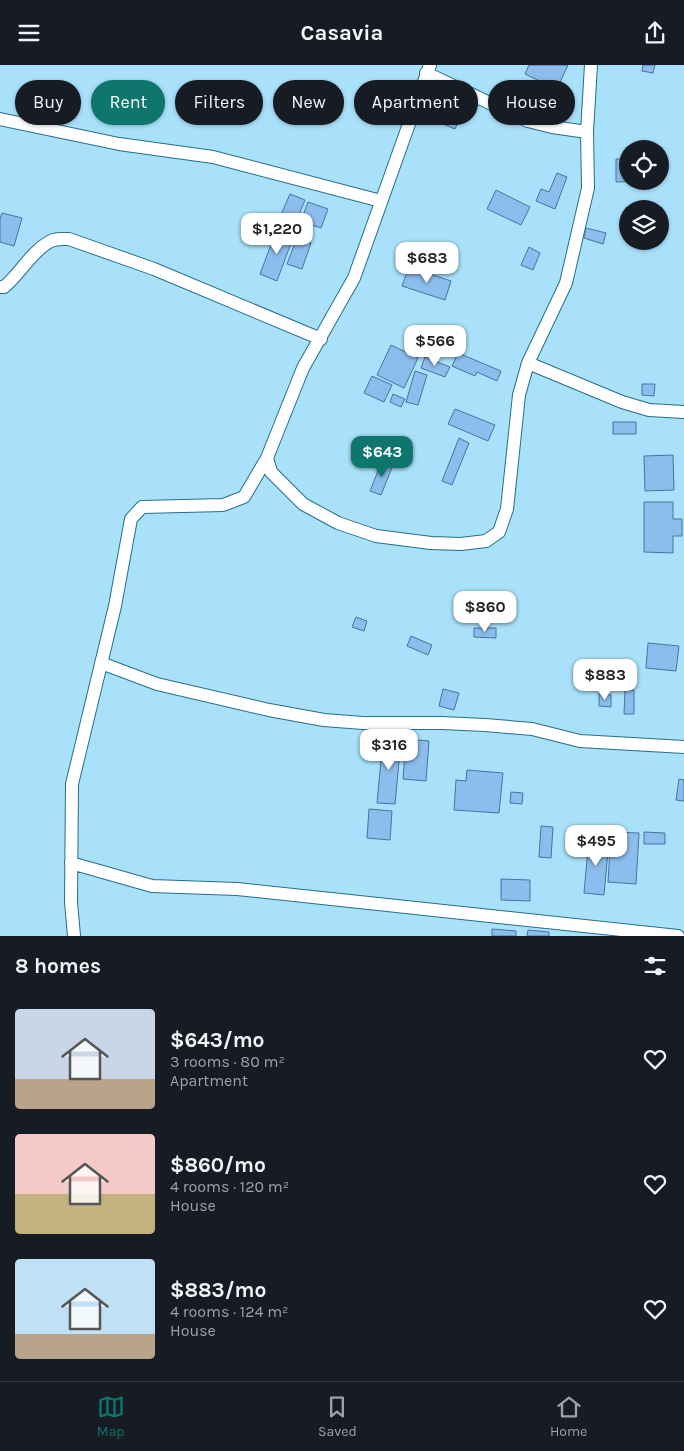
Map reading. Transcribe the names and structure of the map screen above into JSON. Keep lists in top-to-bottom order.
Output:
{
  "page": {
    "header": "Casavia",
    "chip": [
      "Buy",
      "Rent",
      "Filters",
      "New",
      "Apartment",
      "House"
    ],
    "price": [
      "$1,220",
      "$683",
      "$566",
      "$643",
      "$860",
      "$883",
      "$316",
      "$495"
    ],
    "heading": "8 homes",
    "list": [
      {
        "name": "$643/mo",
        "note": "3 rooms · 80 m² · Apartment"
      },
      {
        "name": "$860/mo",
        "note": "4 rooms · 120 m² · House"
      },
      {
        "name": "$883/mo",
        "note": "4 rooms · 124 m² · House"
      }
    ],
    "tabs": ["Map", "Saved", "Home"]
  }
}
